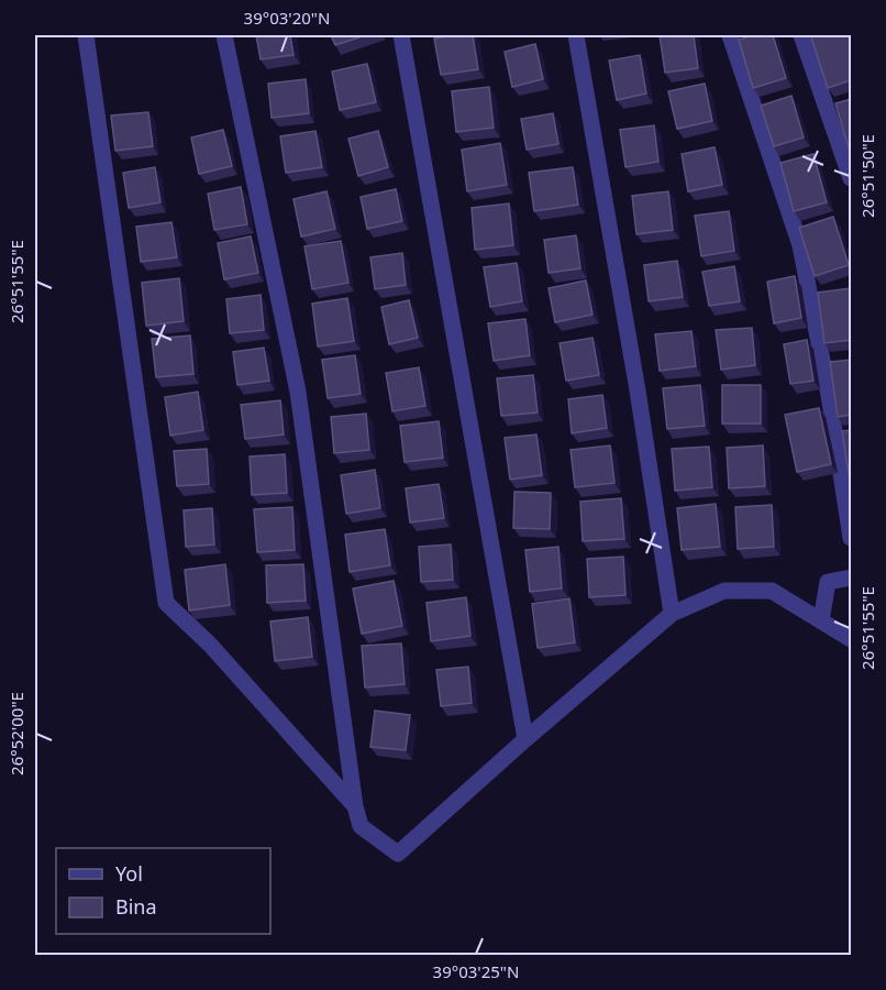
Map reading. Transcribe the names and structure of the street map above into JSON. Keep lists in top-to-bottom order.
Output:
{
  "legend": ["Yol", "Bina"],
  "coordinates": [
    "39°03'20\"N",
    "26°51'50\"E",
    "26°51'55\"E",
    "26°52'00\"E",
    "39°03'25\"N"
  ]
}
